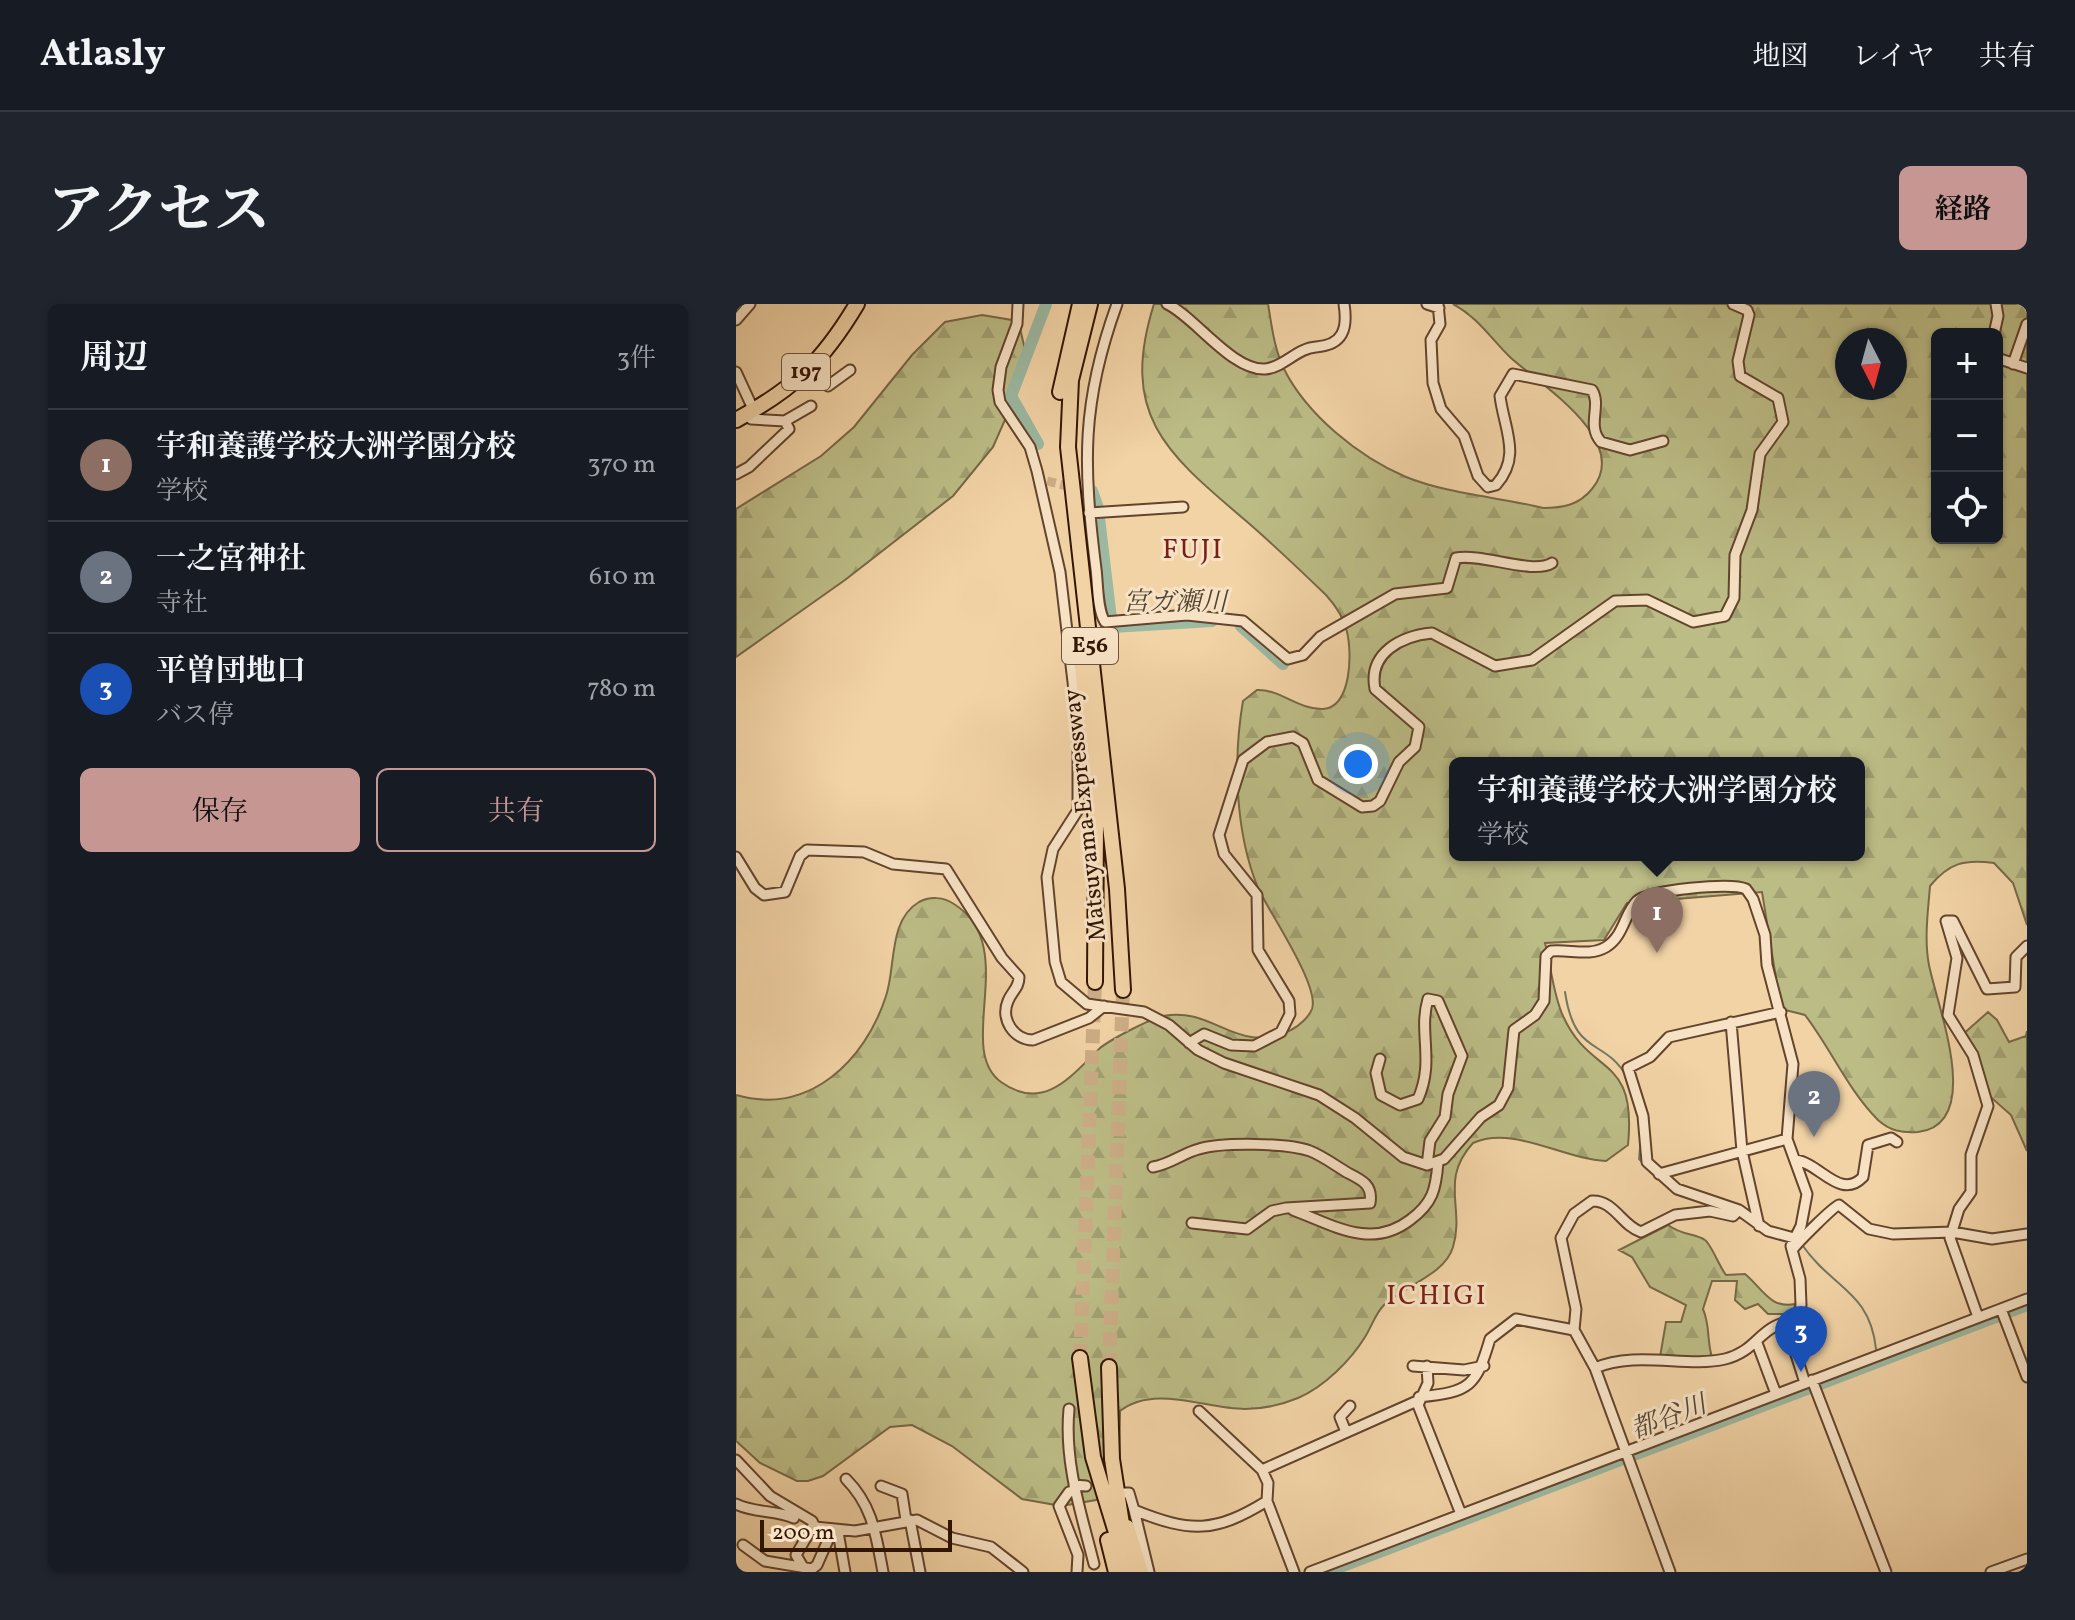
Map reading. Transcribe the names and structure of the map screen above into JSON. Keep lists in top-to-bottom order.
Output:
{
  "streets": {
    "highway": ["197", "E56", "Matsuyama Expressway"]
  },
  "districts": ["FUJI", "ICHIGI"],
  "water": ["宮ガ瀬川", "都谷川"],
  "scale_bar": "200 m",
  "north": "bottom",
  "page": {
    "header": "Atlasly",
    "nav": ["地図", "レイヤ", "共有"],
    "title": "アクセス",
    "buttons": [
      "経路",
      ["保存", "共有"]
    ],
    "heading": ["周辺", "3件"],
    "map_buttons": ["+", "−"],
    "list": [
      {
        "mark": "1",
        "name": "宇和養護学校大洲学園分校",
        "note": "学校",
        "value": "370 m"
      },
      {
        "mark": "2",
        "name": "一之宮神社",
        "note": "寺社",
        "value": "610 m"
      },
      {
        "mark": "3",
        "name": "平曽団地口",
        "note": "バス停",
        "value": "780 m"
      }
    ],
    "popup": ["宇和養護学校大洲学園分校", "学校"],
    "pins": ["1", "2", "3"],
    "scale": "200 m"
  }
}
